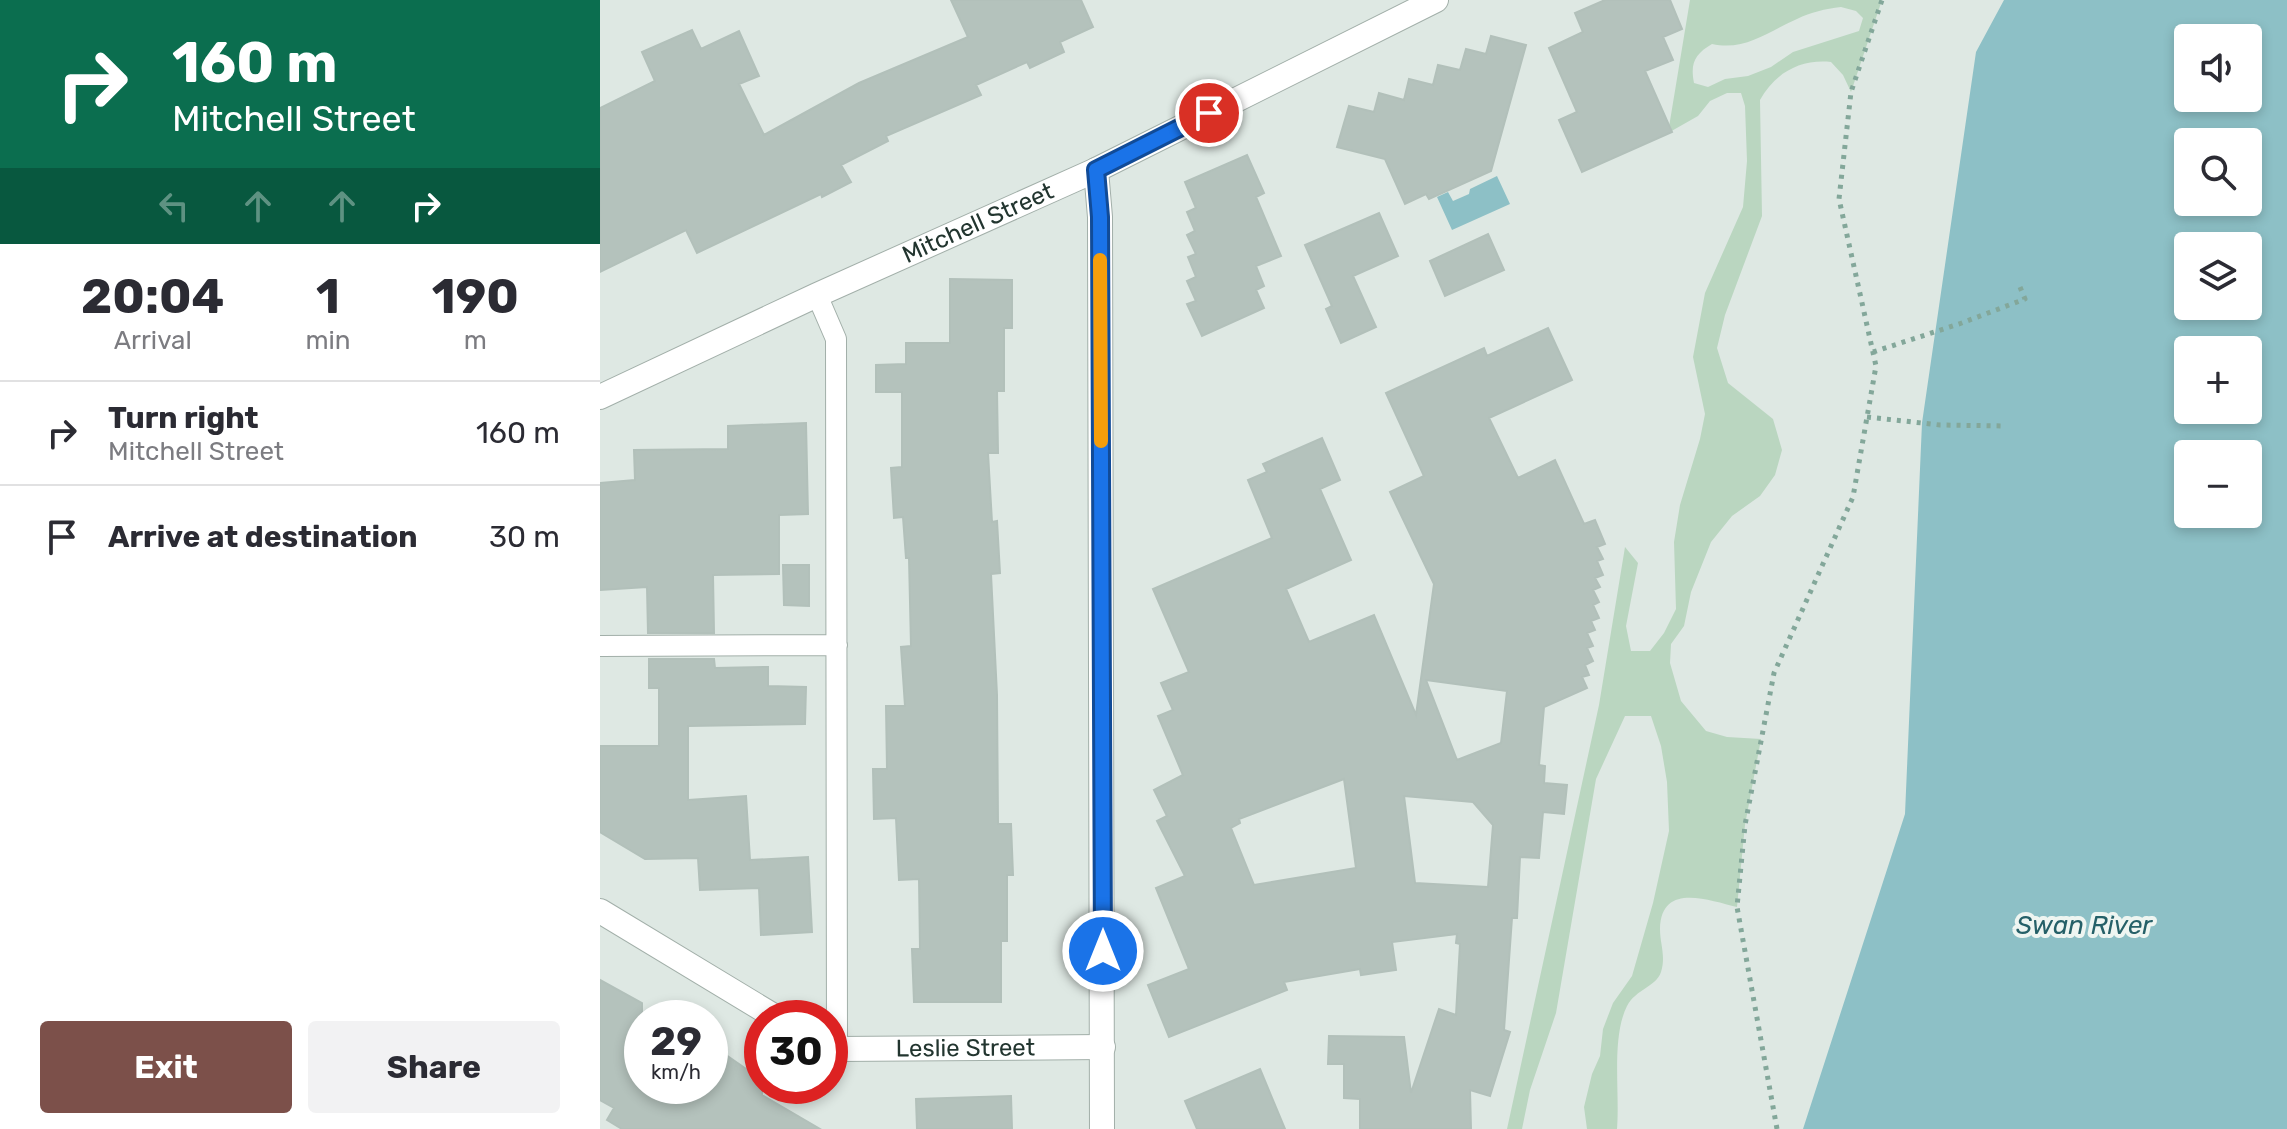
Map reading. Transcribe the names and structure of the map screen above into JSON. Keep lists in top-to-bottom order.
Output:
{
  "streets": {
    "street": ["Mitchell Street", "Leslie Street"]
  },
  "water": ["Swan River"],
  "page": {
    "turn": ["160 m", "Mitchell Street"],
    "map_buttons": ["+", "−"],
    "eta": [
      "20:04",
      "Arrival",
      "1",
      "min",
      "190",
      "m"
    ],
    "list": [
      {
        "name": "Turn right",
        "note": "Mitchell Street",
        "value": "160 m"
      },
      {
        "name": "Arrive at destination",
        "value": "30 m"
      }
    ],
    "speed": "29 km/h",
    "limit": "30",
    "buttons": ["Exit", "Share"]
  }
}
